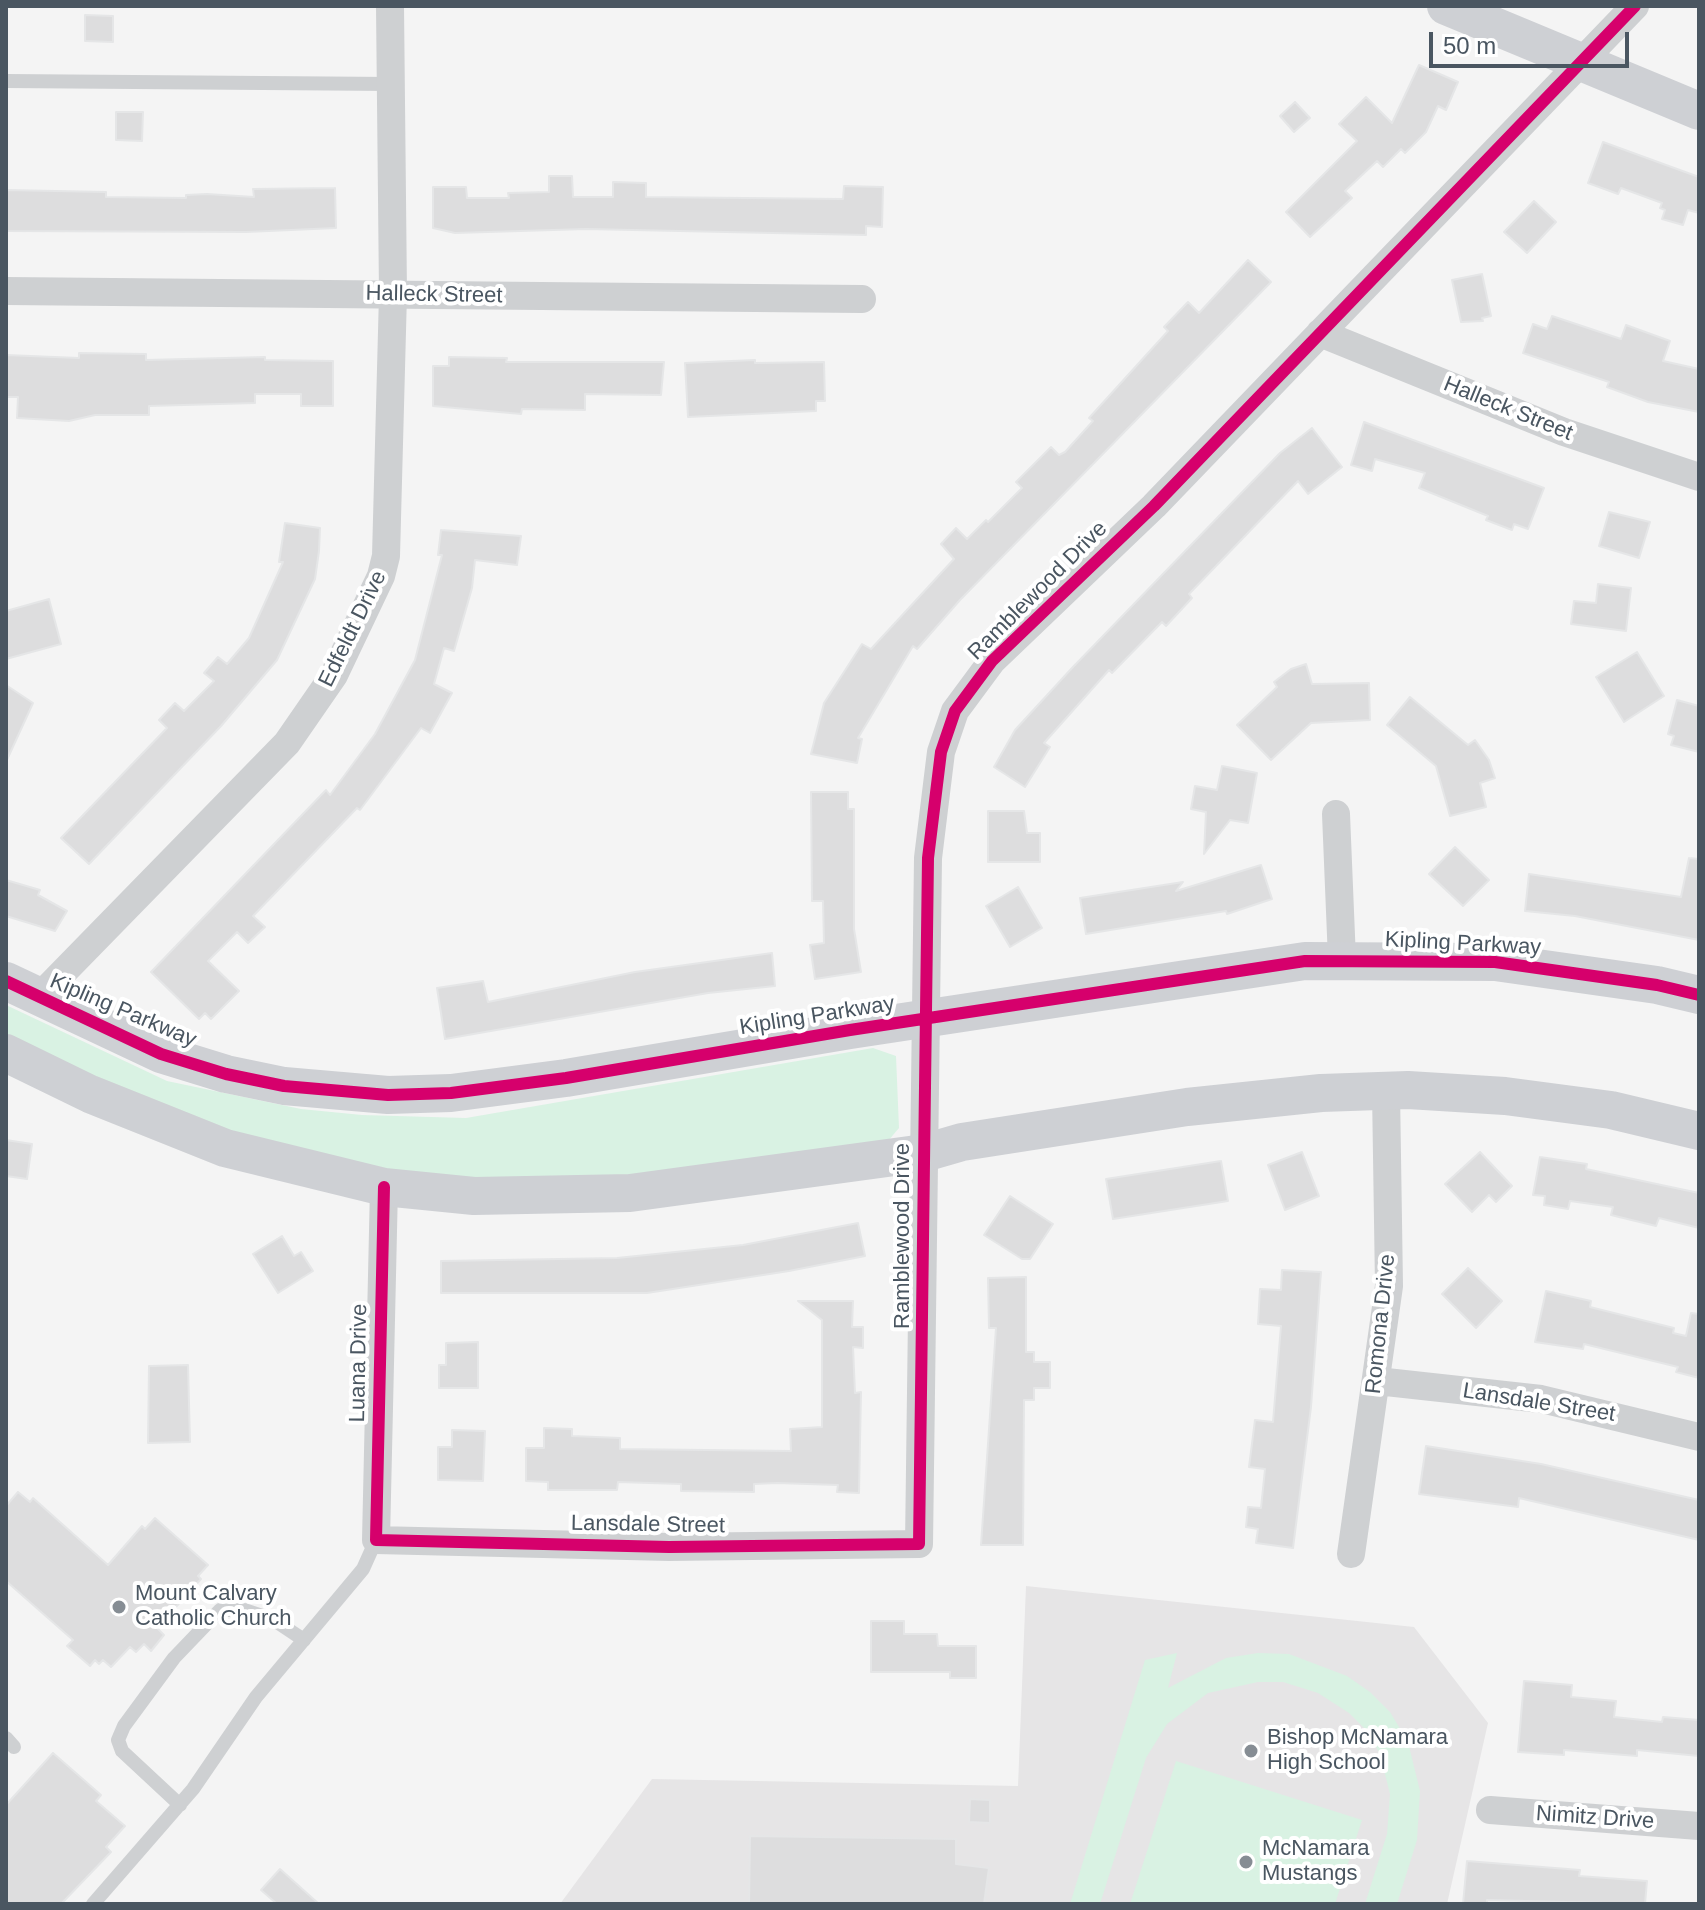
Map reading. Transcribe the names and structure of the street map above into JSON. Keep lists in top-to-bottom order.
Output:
{
  "streets": {
    "street": [
      "Halleck Street",
      "Ramblewood Drive",
      "Edfeldt Drive",
      "Kipling Parkway",
      "Romona Drive",
      "Luana Drive",
      "Lansdale Street",
      "Nimitz Drive"
    ]
  },
  "crossings": [
    ["Halleck Street", "Ramblewood Drive"],
    ["Halleck Street", "Edfeldt Drive"],
    ["Ramblewood Drive", "Kipling Parkway"],
    ["Ramblewood Drive", "Lansdale Street"],
    ["Edfeldt Drive", "Kipling Parkway"],
    ["Romona Drive", "Lansdale Street"],
    ["Luana Drive", "Lansdale Street"]
  ],
  "places": ["Mount Calvary Catholic Church", "Bishop McNamara High School", "McNamara Mustangs"],
  "scale_bar": "50 m"
}
